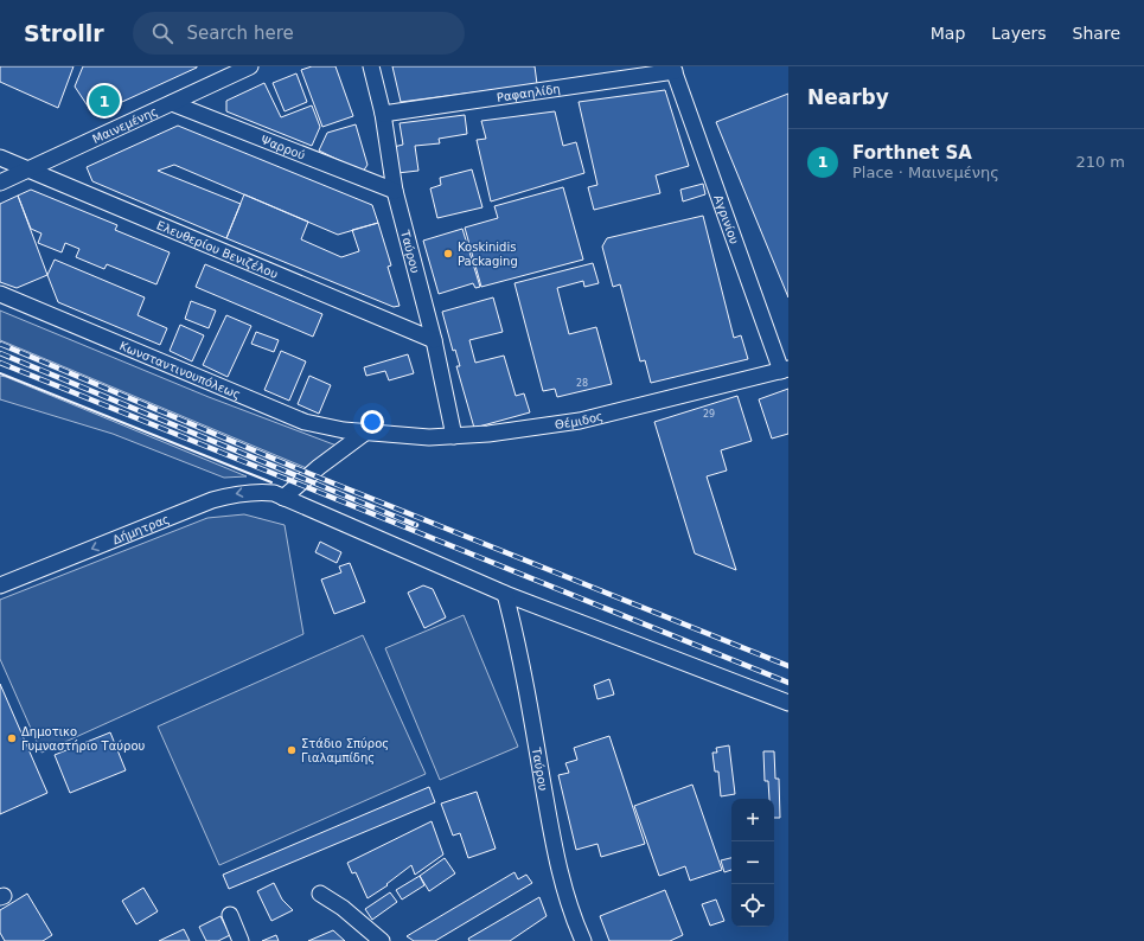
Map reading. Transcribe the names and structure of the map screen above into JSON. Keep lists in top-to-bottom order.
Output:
{
  "streets": {
    "street": [
      "Ραφαηλίδη",
      "Μαινεμένης",
      "Ψαρρού",
      "Αγρινίου",
      "Ελευθερίου Βενιζέλου",
      "Ταύρου",
      "Κωνσταντινουπόλεως",
      "Θέμιδος",
      "Δήμητρας"
    ]
  },
  "crossings": [
    ["Ραφαηλίδη", "Αγρινίου"],
    ["Ραφαηλίδη", "Ταύρου"],
    ["Μαινεμένης", "Ψαρρού"],
    ["Μαινεμένης", "Ελευθερίου Βενιζέλου"],
    ["Ψαρρού", "Ταύρου"],
    ["Αγρινίου", "Θέμιδος"],
    ["Ελευθερίου Βενιζέλου", "Ταύρου"],
    ["Ταύρου", "Θέμιδος"],
    ["Ταύρου", "Δήμητρας"],
    ["Κωνσταντινουπόλεως", "Θέμιδος"]
  ],
  "places": ["Koskinidis Packaging", "Δημοτικο Γυμναστήριο Ταύρου", "Στάδιο Σπύρος Γιαλαμπίδης"],
  "house_numbers": ["28", "29"],
  "page": {
    "header": "Strollr",
    "search": "Search here",
    "nav": ["Map", "Layers", "Share"],
    "heading": "Nearby",
    "pins": "1",
    "list": [
      {
        "mark": "1",
        "name": "Forthnet SA",
        "note": "Place · Μαινεμένης",
        "value": "210 m"
      }
    ],
    "map_buttons": ["+", "−"]
  }
}
